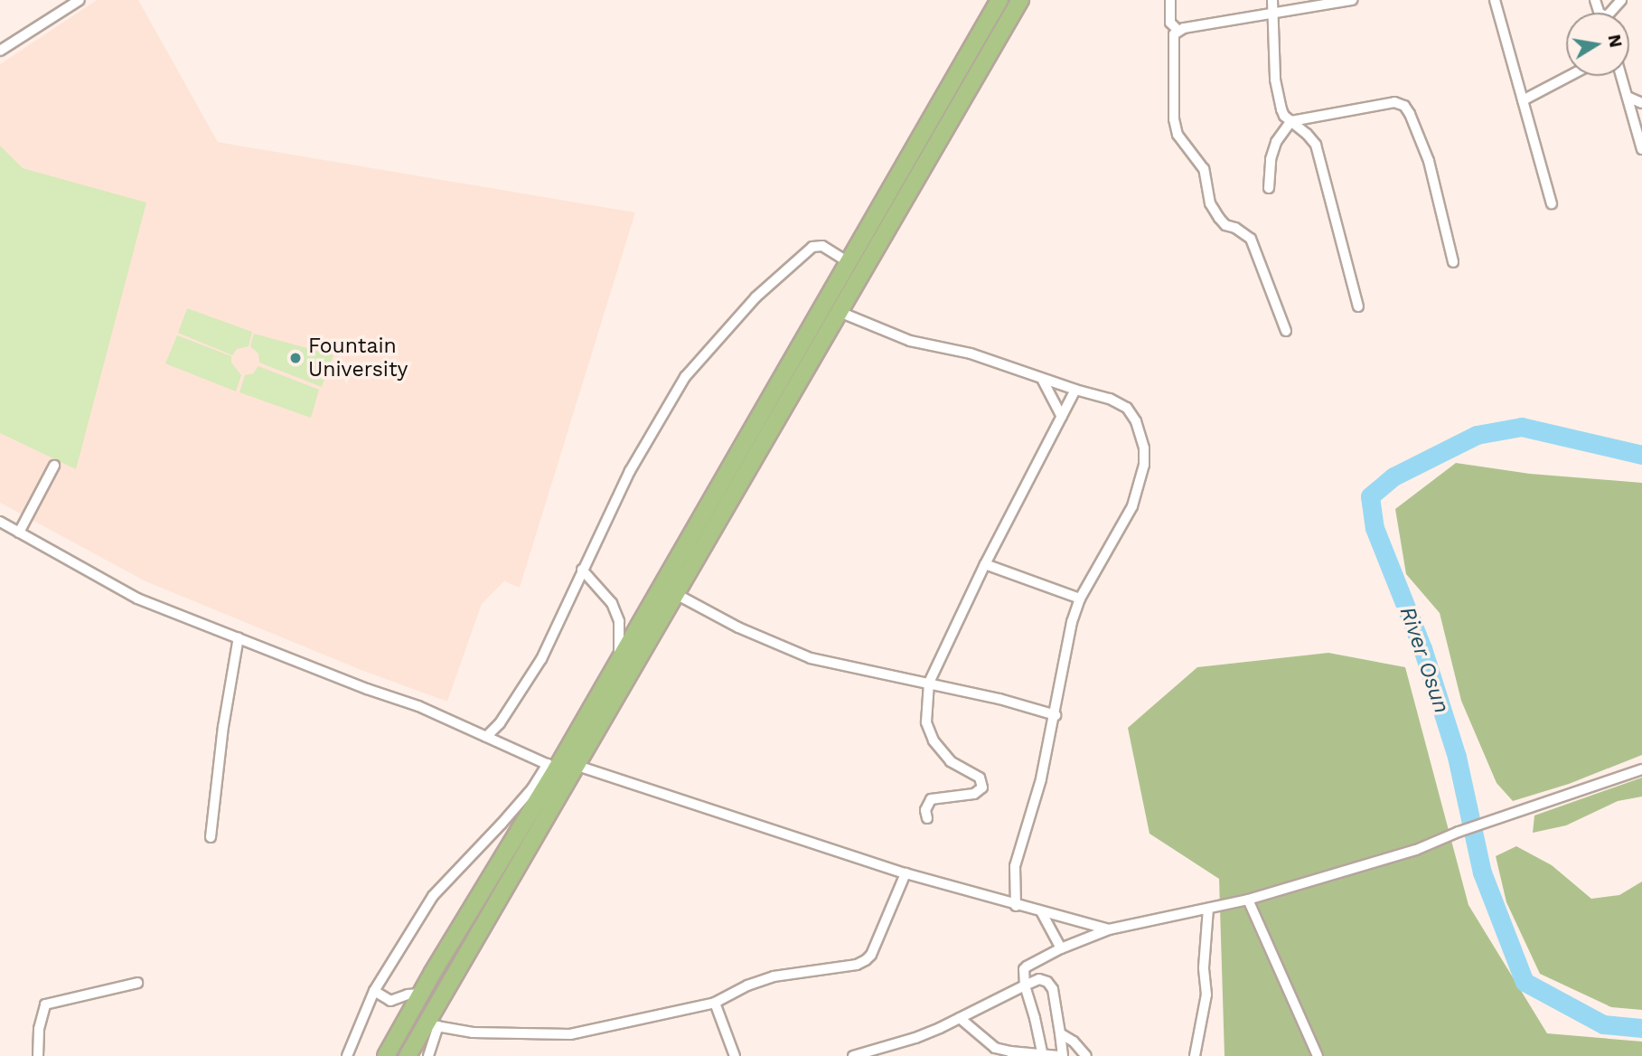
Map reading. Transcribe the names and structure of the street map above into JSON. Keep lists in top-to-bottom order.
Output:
{
  "water": ["River Osun"],
  "places": ["Fountain University"],
  "north": "right"
}
